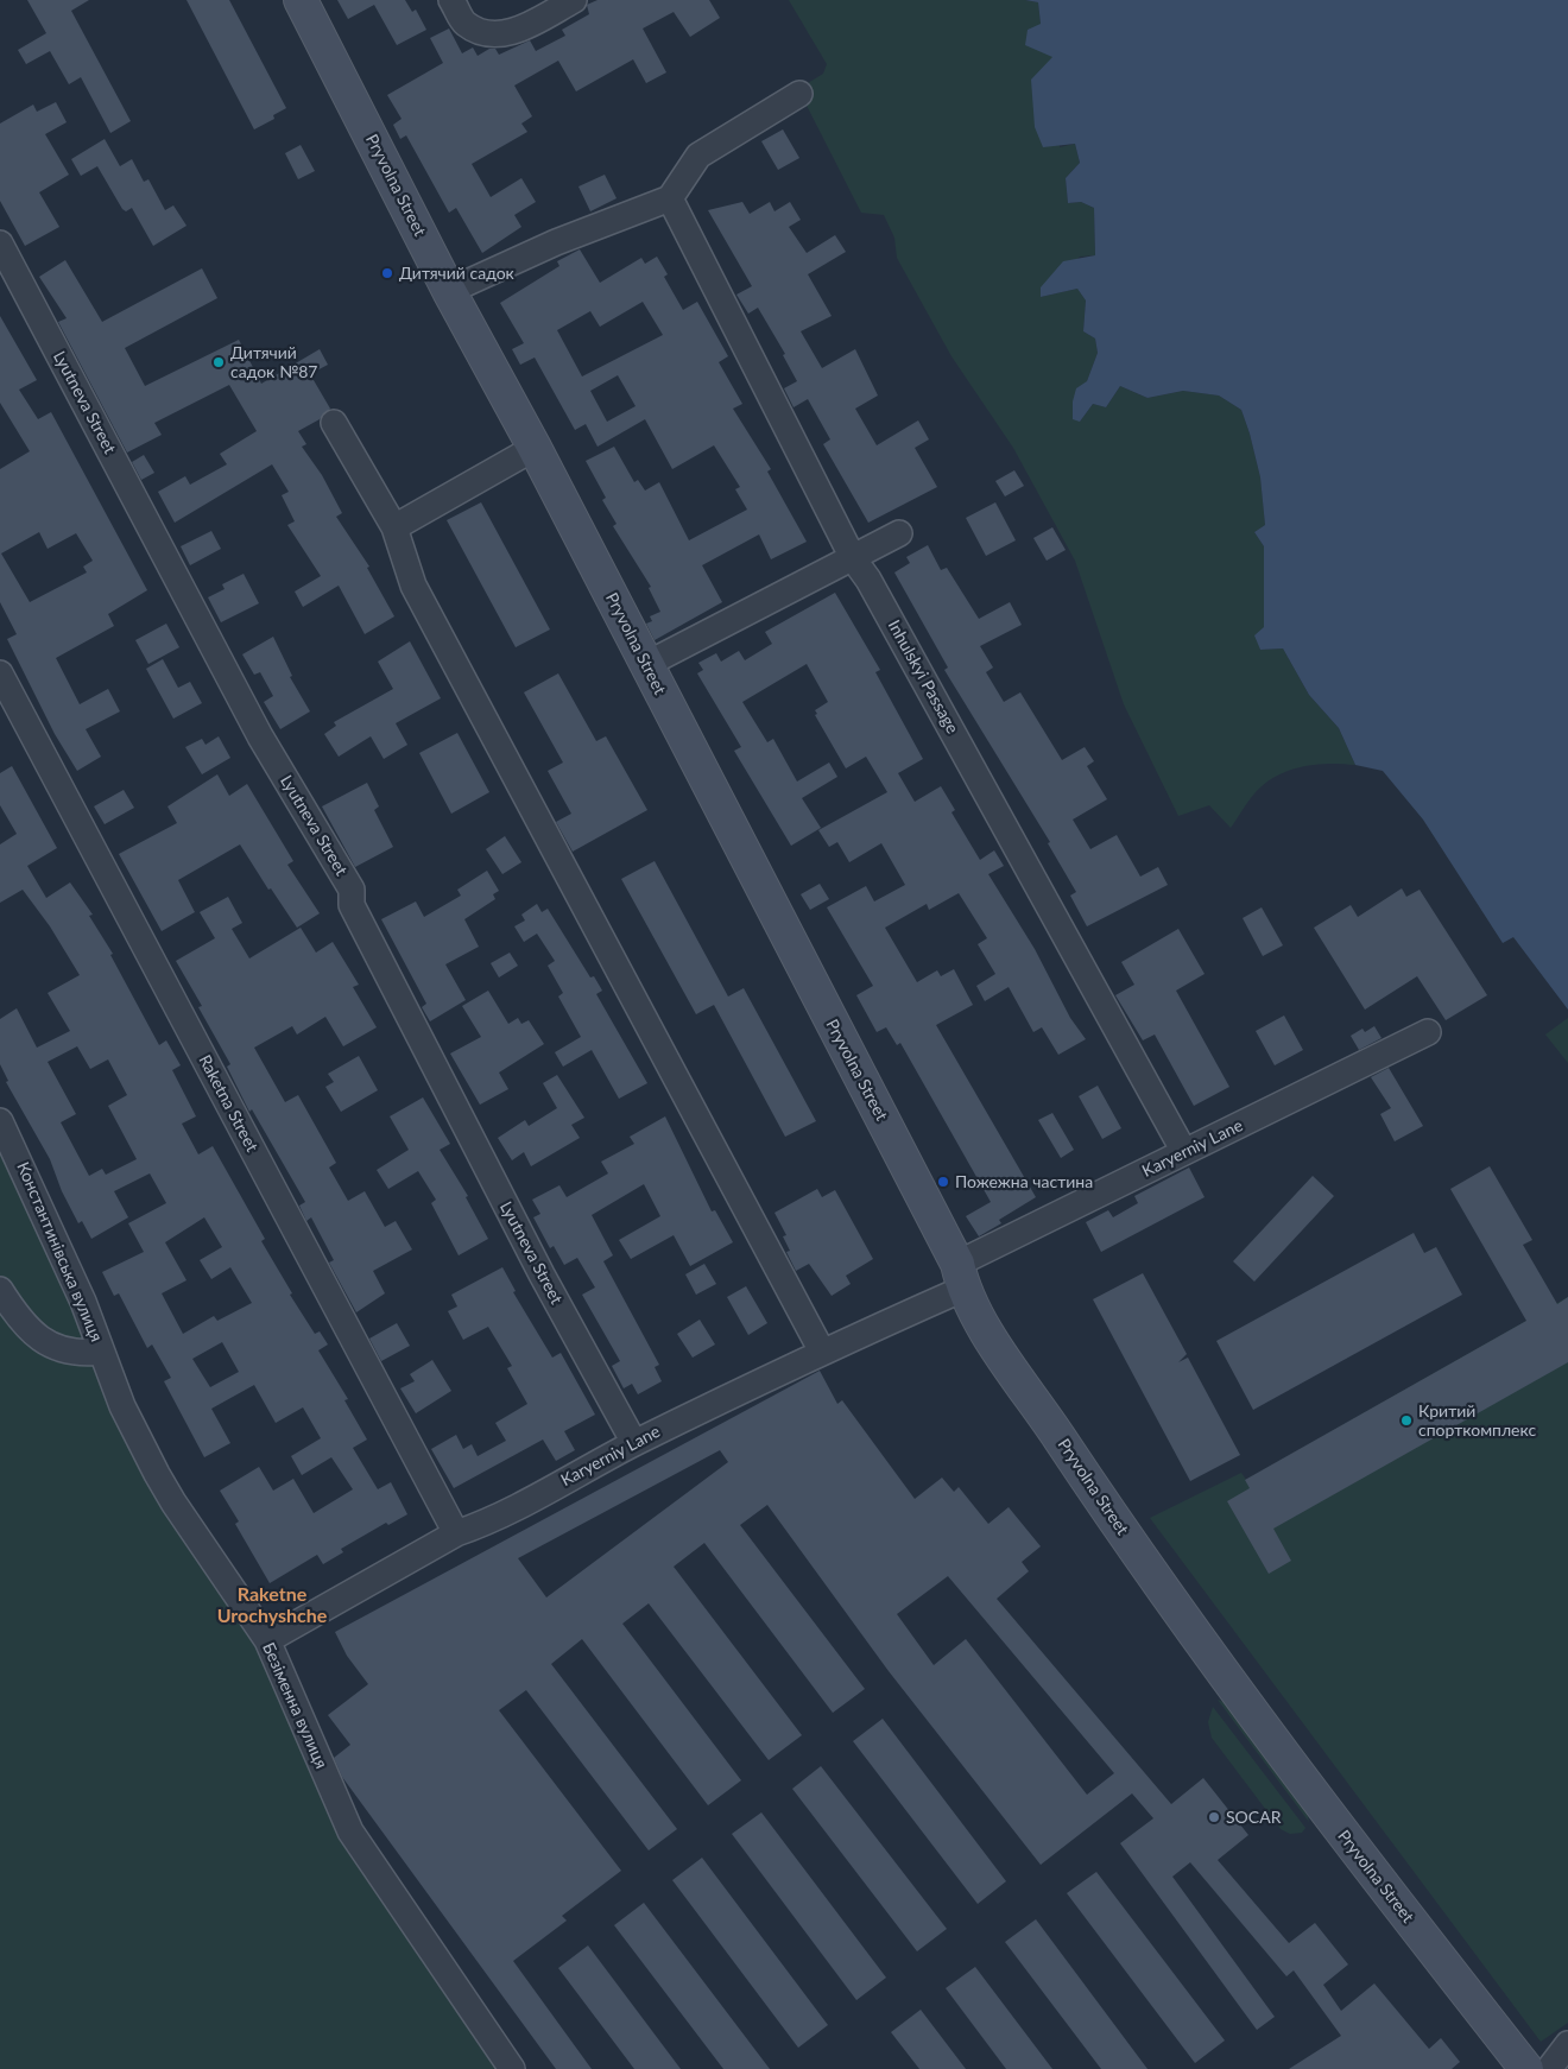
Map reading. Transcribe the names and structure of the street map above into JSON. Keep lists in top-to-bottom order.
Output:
{
  "streets": {
    "street": [
      "Pryvolna Street",
      "Lyutneva Street",
      "Inhulskyi Passage",
      "Raketna Street",
      "Karyerniy Lane",
      "Константинівська вулиця",
      "Безіменна вулиця"
    ]
  },
  "crossings": [
    ["Pryvolna Street", "Karyerniy Lane"],
    ["Lyutneva Street", "Karyerniy Lane"],
    ["Inhulskyi Passage", "Karyerniy Lane"],
    ["Raketna Street", "Karyerniy Lane"],
    ["Karyerniy Lane", "Безіменна вулиця"],
    ["Константинівська вулиця", "Безіменна вулиця"]
  ],
  "districts": ["Raketne Urochyshche"],
  "places": [
    "Дитячий садок",
    "Дитячий садок №87",
    "Пожежна частина",
    "Критий спорткомплекс",
    "SOCAR"
  ]
}
